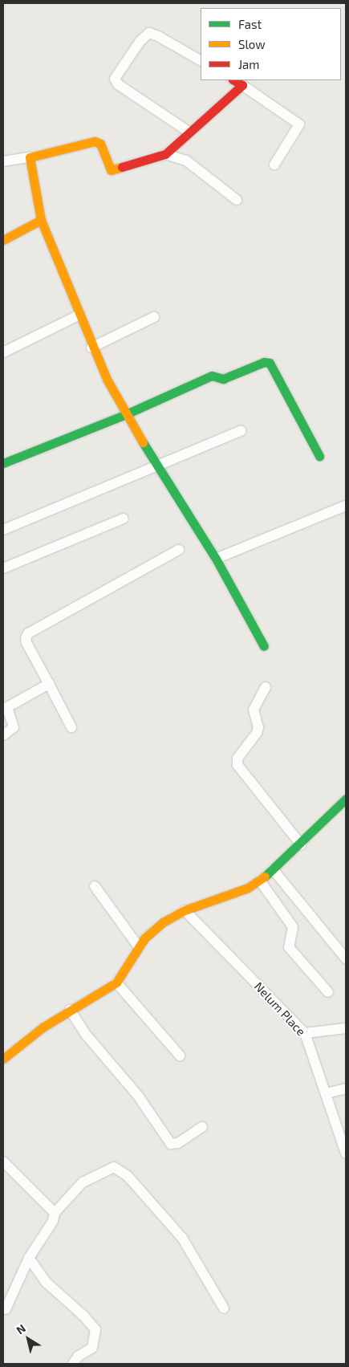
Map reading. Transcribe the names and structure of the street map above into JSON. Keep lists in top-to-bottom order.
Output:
{
  "streets": {
    "street": ["Nelum Place"]
  },
  "legend": ["Fast", "Slow", "Jam"],
  "north": "top left"
}
